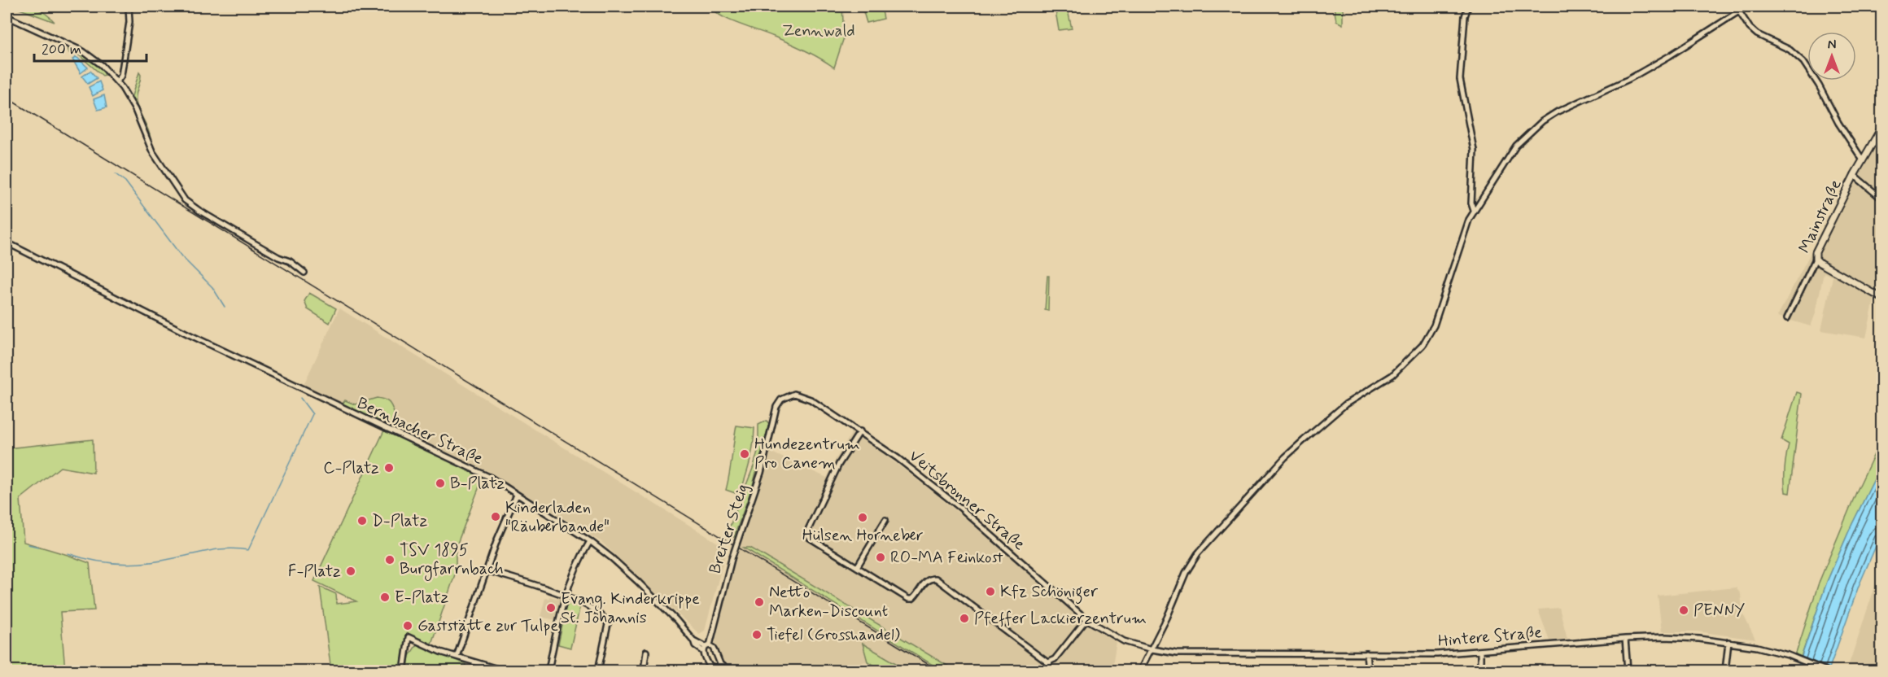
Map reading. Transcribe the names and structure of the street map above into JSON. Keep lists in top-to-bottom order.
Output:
{
  "streets": {
    "main road": ["Mainstraße"],
    "street": [
      "Bernbacher Straße",
      "Veitsbronner Straße",
      "Breiter Steig",
      "Hintere Straße"
    ]
  },
  "crossings": [
    ["Bernbacher Straße", "Breiter Steig"],
    ["Veitsbronner Straße", "Breiter Steig"],
    ["Veitsbronner Straße", "Hintere Straße"]
  ],
  "parks": ["Zennwald"],
  "places": [
    "Hundezentrum Pro Canem",
    "C-Platz",
    "B-Platz",
    "Kinderladen \"Räuberbande\"",
    "Hülsen Horneber",
    "D-Platz",
    "RO-MA Feinkost",
    "TSV 1895 Burgfarrnbach",
    "F-Platz",
    "Kfz Schöniger",
    "E-Platz",
    "Netto Marken-Discount",
    "Evang. Kinderkrippe St. Johannis",
    "PENNY",
    "Pfeffer Lackierzentrum",
    "Gaststätte zur Tulpe",
    "Tiefel (Grosshandel)"
  ],
  "scale_bar": "200 m",
  "north": "top"
}
